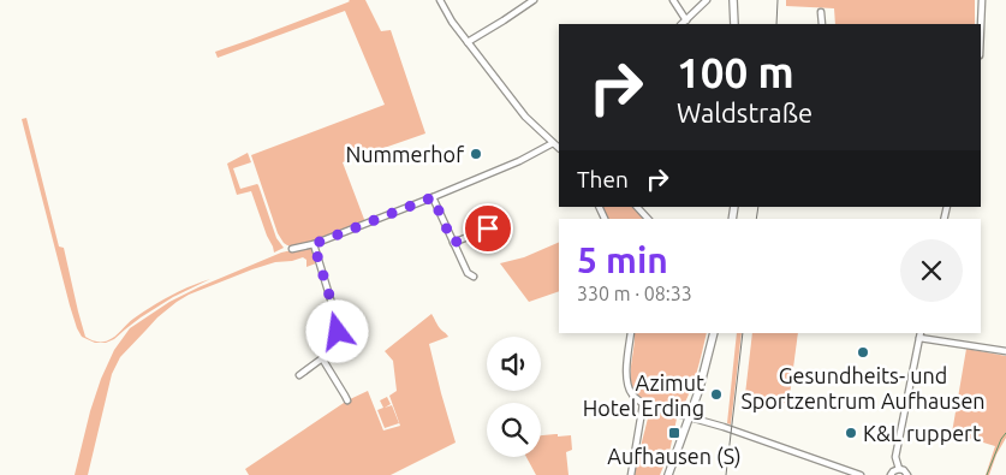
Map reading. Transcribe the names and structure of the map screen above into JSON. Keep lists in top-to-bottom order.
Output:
{
  "places": {
    "other": [
      "Nummerhof",
      "Gesundheits- und Sportzentrum Aufhausen",
      "Azimut Hotel Erding",
      "K&L ruppert"
    ],
    "transit": ["Aufhausen (S)"]
  },
  "page": {
    "turn": ["100 m", "Waldstraße"],
    "then": "Then",
    "heading": ["5 min", "330 m · 08:33"]
  }
}
